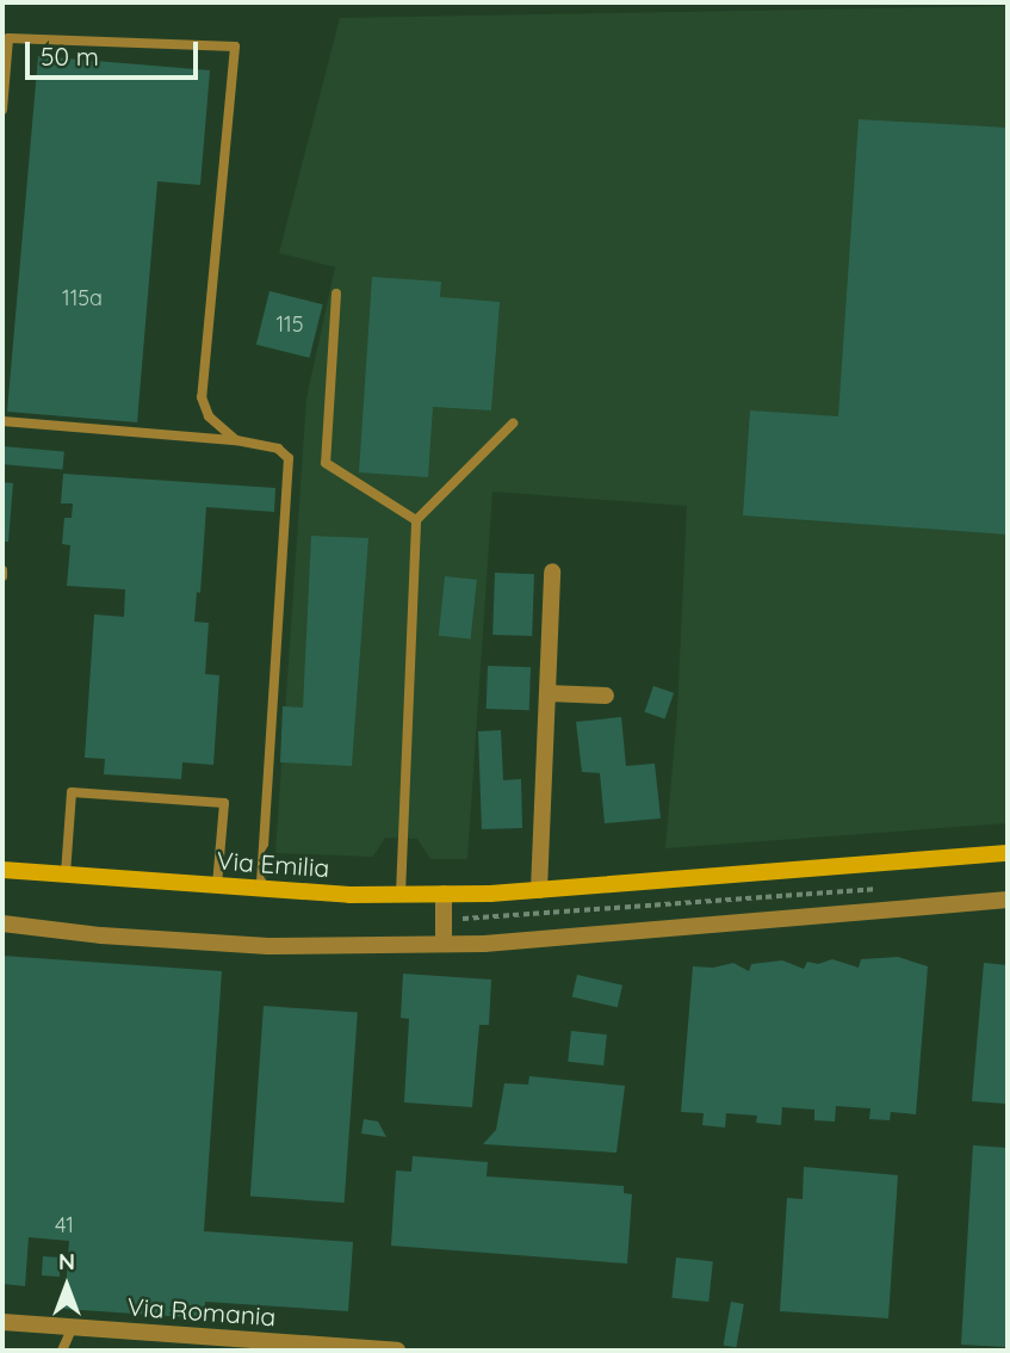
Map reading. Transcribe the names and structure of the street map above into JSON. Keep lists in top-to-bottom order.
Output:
{
  "streets": {
    "main road": ["Via Emilia"],
    "street": ["Via Romania"]
  },
  "house_numbers": ["115a", "115", "41"],
  "scale_bar": "50 m",
  "north": "top"
}
